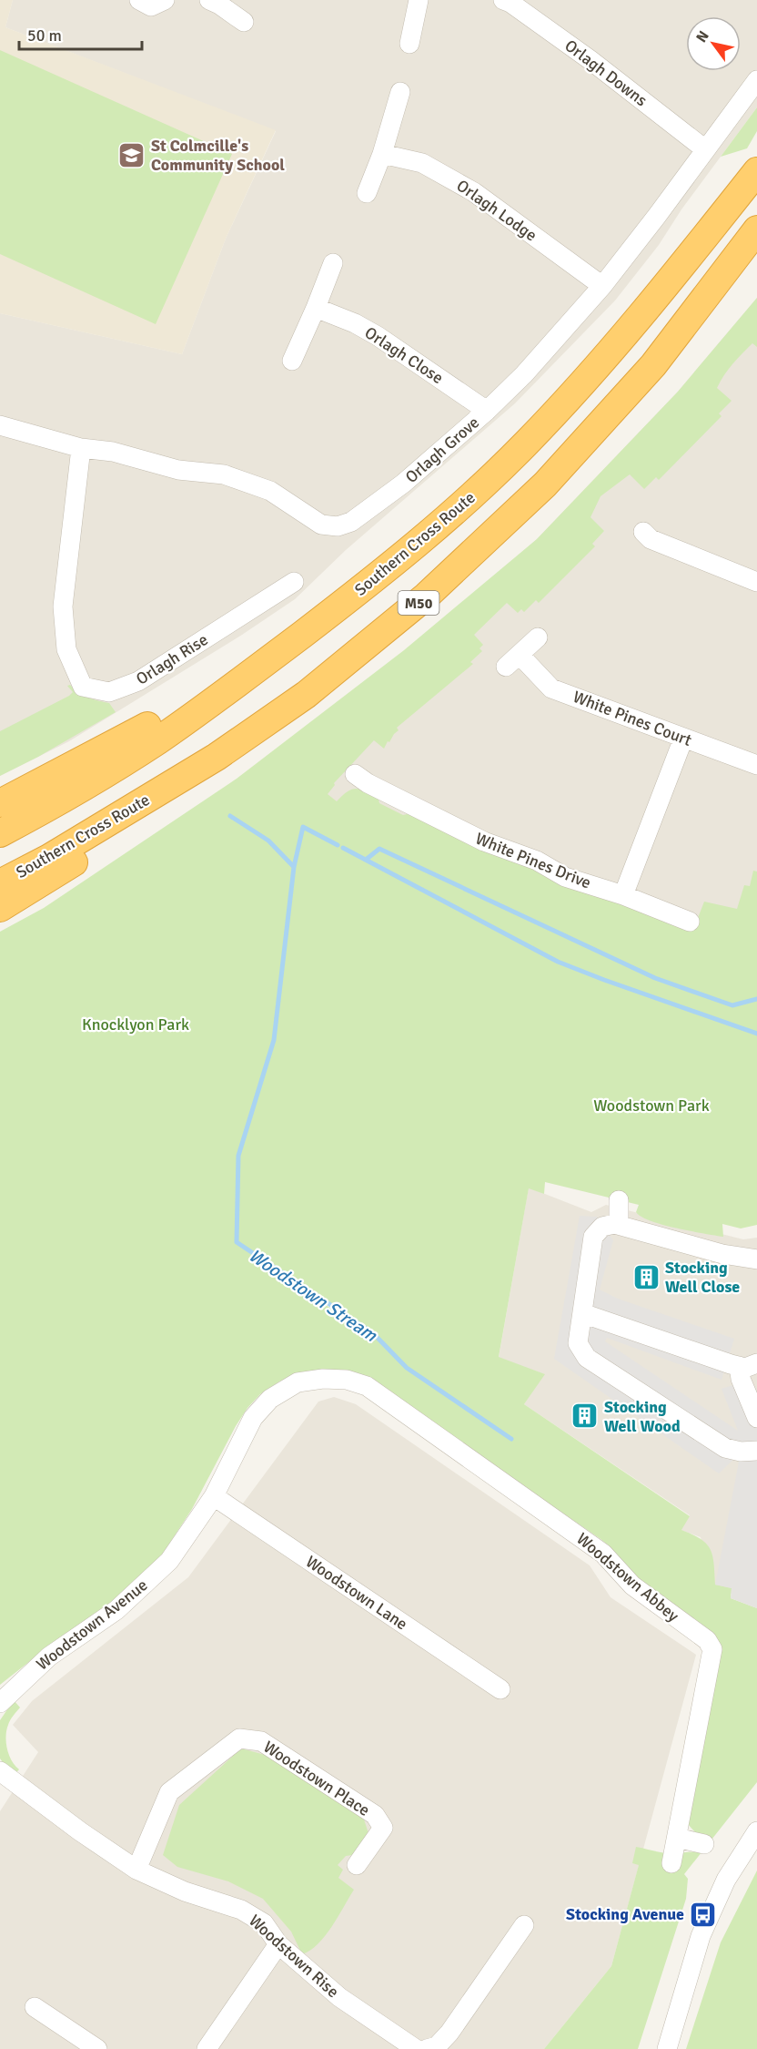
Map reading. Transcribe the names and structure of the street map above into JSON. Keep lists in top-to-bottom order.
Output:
{
  "streets": {
    "highway": ["Southern Cross Route", "M50"],
    "street": [
      "Orlagh Downs",
      "Orlagh Lodge",
      "Orlagh Close",
      "Orlagh Grove",
      "Orlagh Rise",
      "White Pines Court",
      "White Pines Drive",
      "Woodstown Abbey",
      "Woodstown Lane",
      "Woodstown Avenue",
      "Woodstown Place",
      "Woodstown Rise"
    ]
  },
  "crossings": [
    ["Orlagh Downs", "Orlagh Grove"],
    ["Orlagh Lodge", "Orlagh Grove"],
    ["Orlagh Close", "Orlagh Grove"],
    ["Orlagh Grove", "Orlagh Rise"],
    ["Southern Cross Route", "M50"],
    ["Woodstown Abbey", "Woodstown Avenue"],
    ["Woodstown Lane", "Woodstown Avenue"],
    ["Woodstown Place", "Woodstown Rise"]
  ],
  "water": ["Woodstown Stream"],
  "parks": ["Knocklyon Park", "Woodstown Park"],
  "places": {
    "school or university": ["St Colmcille's Community School"],
    "building": ["Stocking Well Close", "Stocking Well Wood"],
    "bus stop": ["Stocking Avenue"]
  },
  "scale_bar": "50 m",
  "north": "top left"
}
